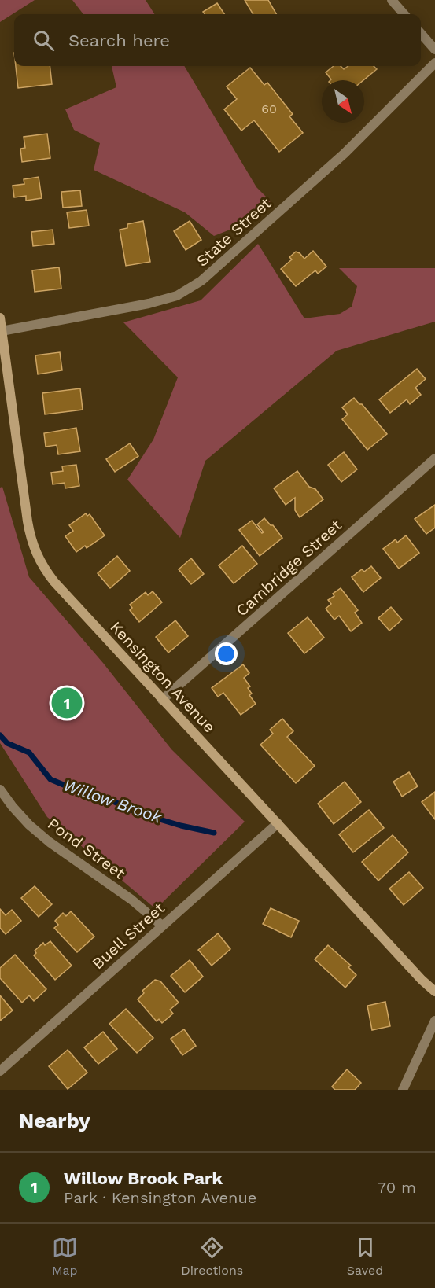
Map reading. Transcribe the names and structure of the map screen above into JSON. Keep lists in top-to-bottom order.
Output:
{
  "streets": {
    "main road": ["Kensington Avenue"],
    "street": [
      "State Street",
      "Cambridge Street",
      "Pond Street",
      "Buell Street"
    ]
  },
  "crossings": [
    ["State Street", "Kensington Avenue"],
    ["Cambridge Street", "Kensington Avenue"],
    ["Kensington Avenue", "Buell Street"],
    ["Pond Street", "Buell Street"]
  ],
  "water": ["Willow Brook"],
  "house_numbers": ["60"],
  "north": "bottom right",
  "page": {
    "search": "Search here",
    "pins": "1",
    "heading": "Nearby",
    "list": [
      {
        "mark": "1",
        "name": "Willow Brook Park",
        "note": "Park · Kensington Avenue",
        "value": "70 m"
      }
    ],
    "nav": ["Map", "Directions", "Saved"]
  }
}
